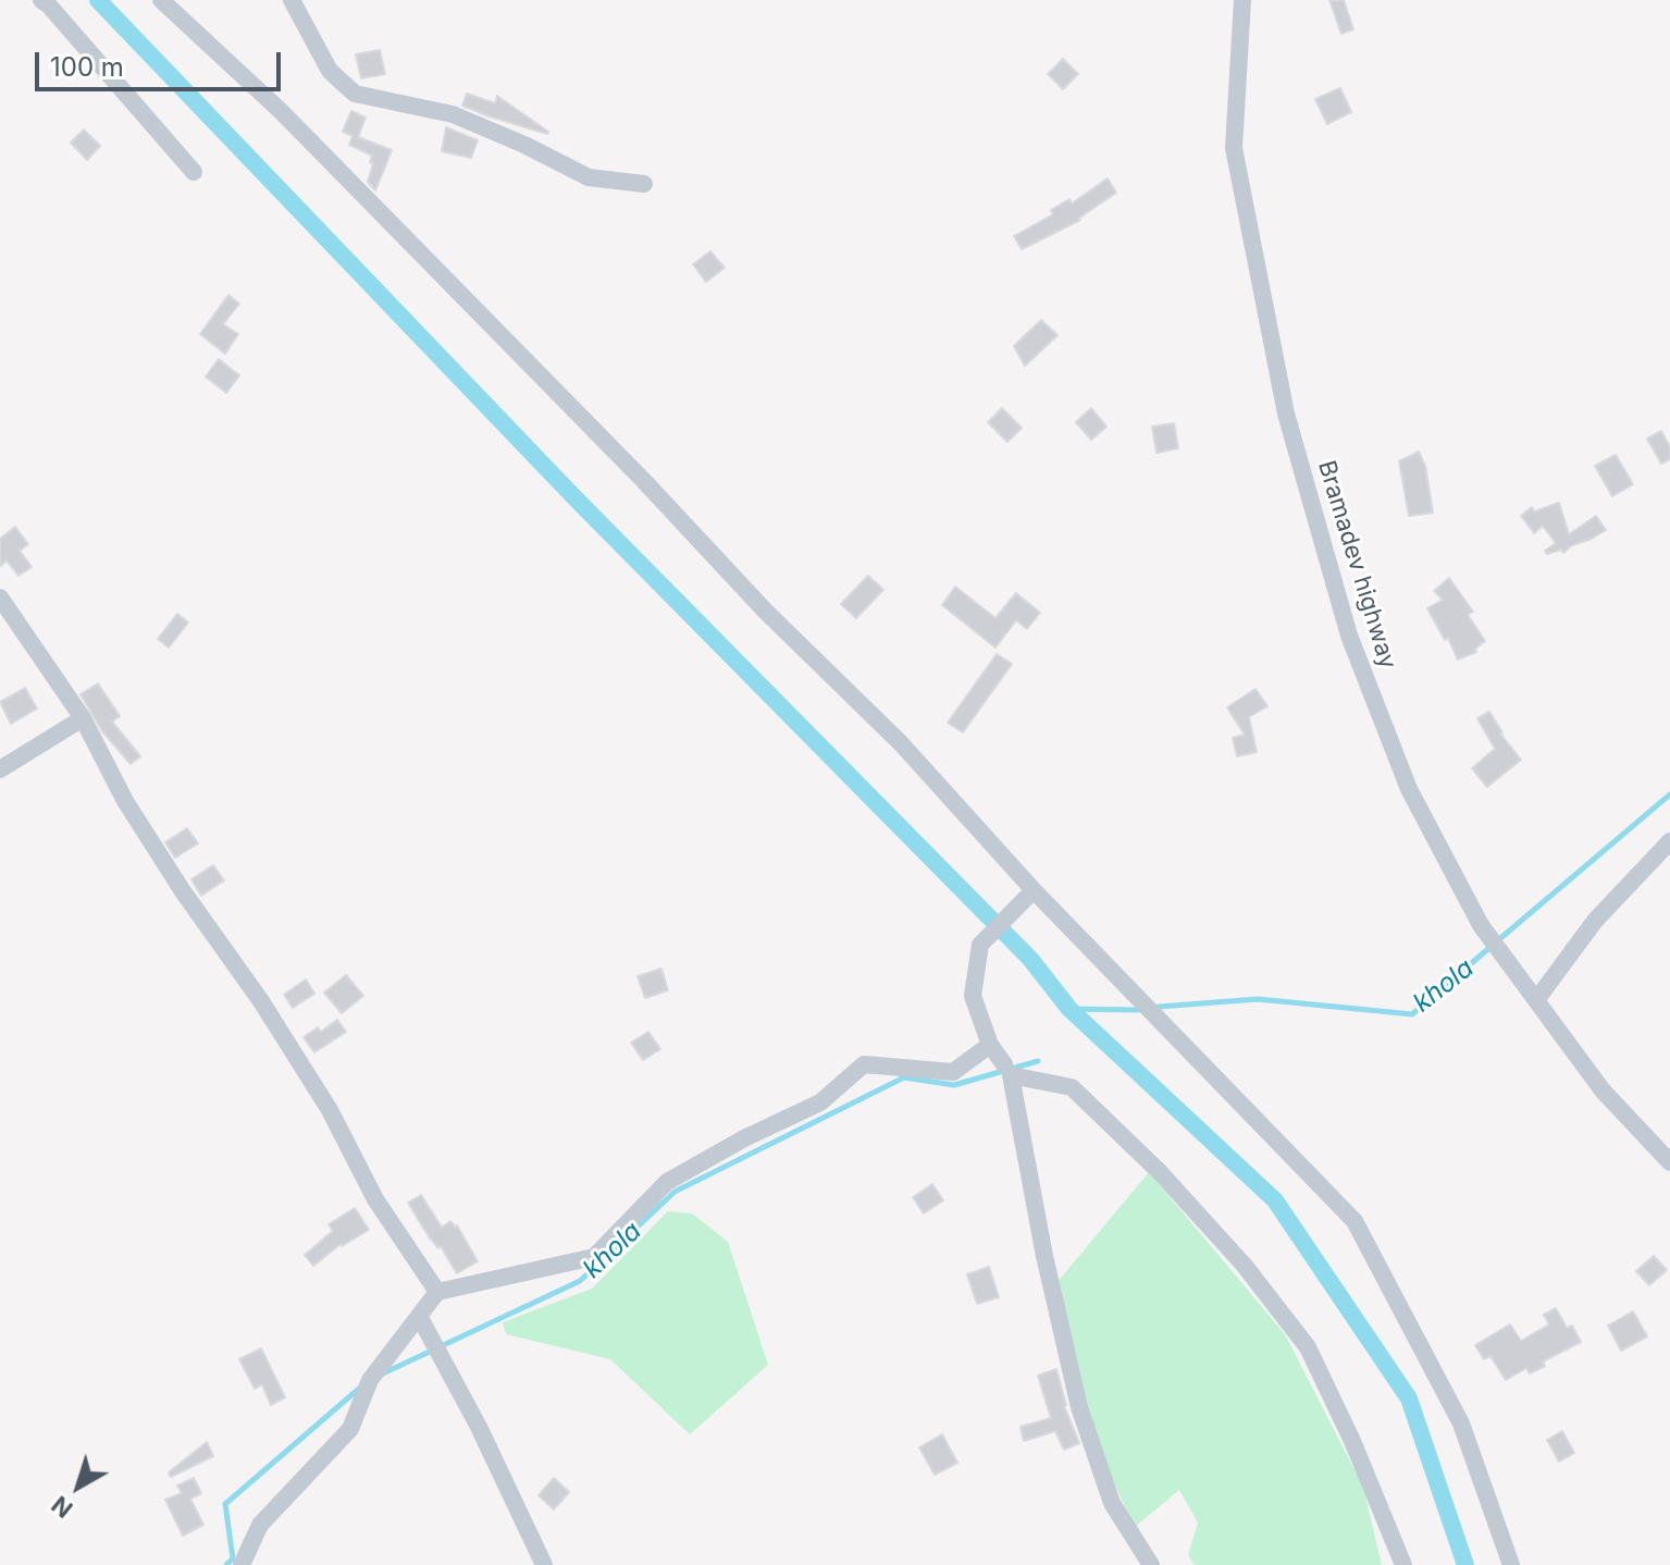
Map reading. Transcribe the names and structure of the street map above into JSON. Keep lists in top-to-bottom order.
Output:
{
  "streets": {
    "street": ["Bramadev highway"]
  },
  "water": ["khola"],
  "scale_bar": "100 m",
  "north": "bottom left"
}
